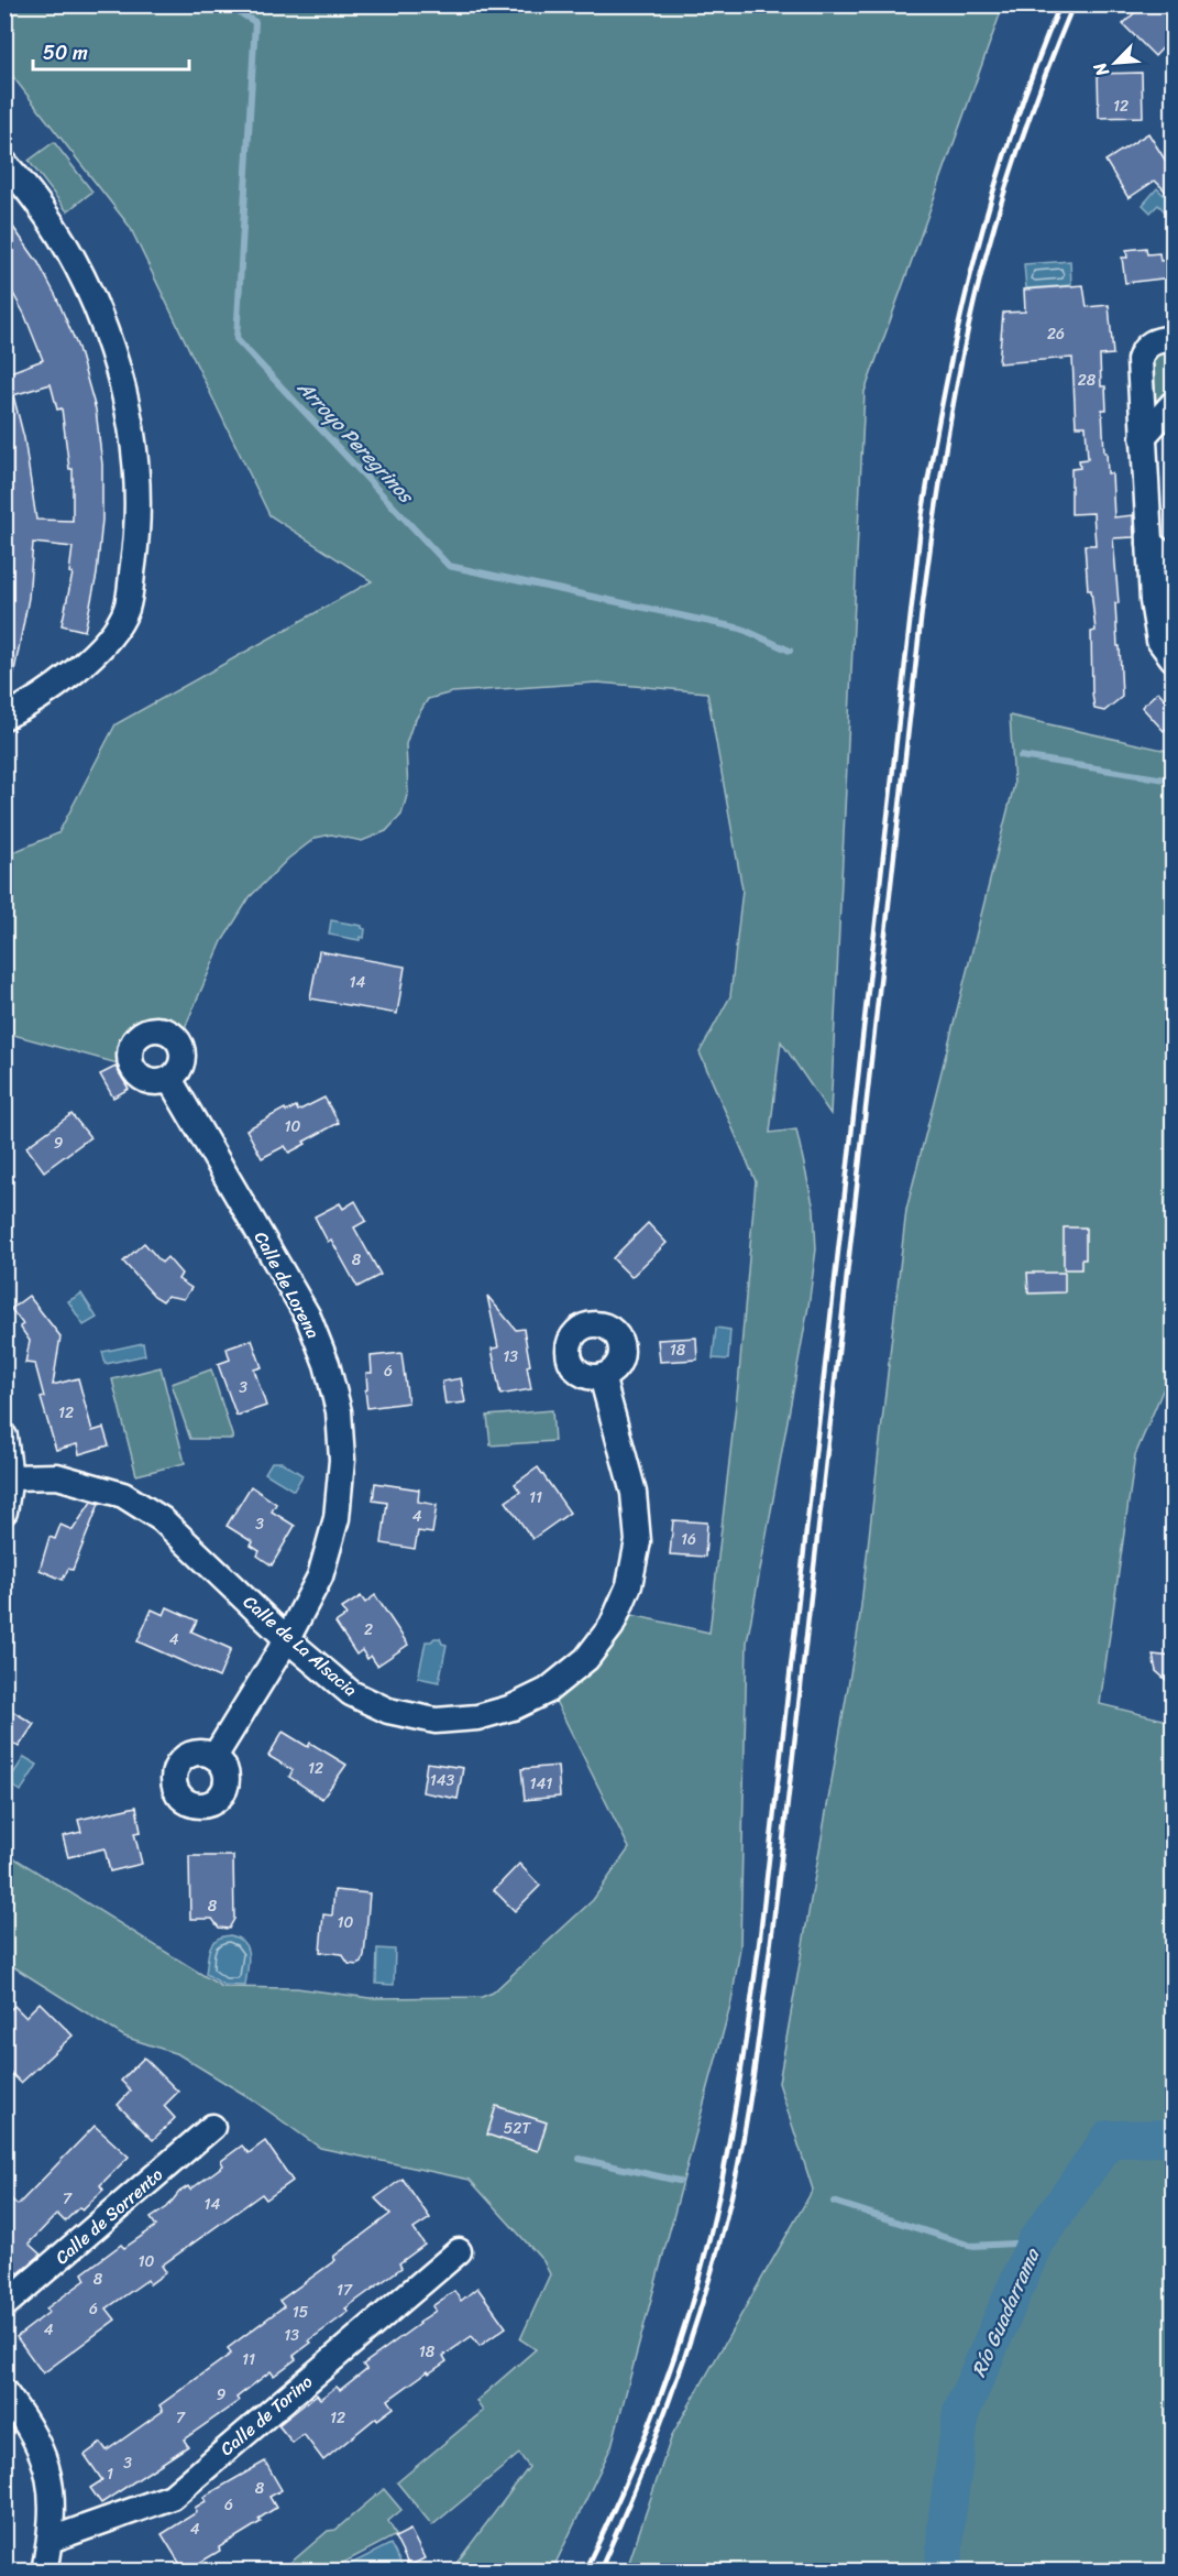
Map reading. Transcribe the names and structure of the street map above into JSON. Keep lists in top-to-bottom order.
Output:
{
  "streets": {
    "street": [
      "Calle de Lorena",
      "Calle de La Alsacia",
      "Calle de Sorrento",
      "Calle de Torino"
    ]
  },
  "crossings": [
    ["Calle de Lorena", "Calle de La Alsacia"]
  ],
  "water": ["Arroyo Peregrinos", "Río Guadarrama"],
  "house_numbers": [
    "12",
    "26",
    "28",
    "14",
    "10",
    "9",
    "8",
    "18",
    "13",
    "6",
    "3",
    "12",
    "11",
    "4",
    "3",
    "16",
    "2",
    "4",
    "12",
    "143",
    "141",
    "8",
    "10",
    "52T",
    "7",
    "14",
    "10",
    "8",
    "17",
    "6",
    "15",
    "4",
    "13",
    "18",
    "11",
    "9",
    "7",
    "12",
    "3",
    "1",
    "8",
    "6",
    "4"
  ],
  "scale_bar": "50 m",
  "north": "bottom left"
}
